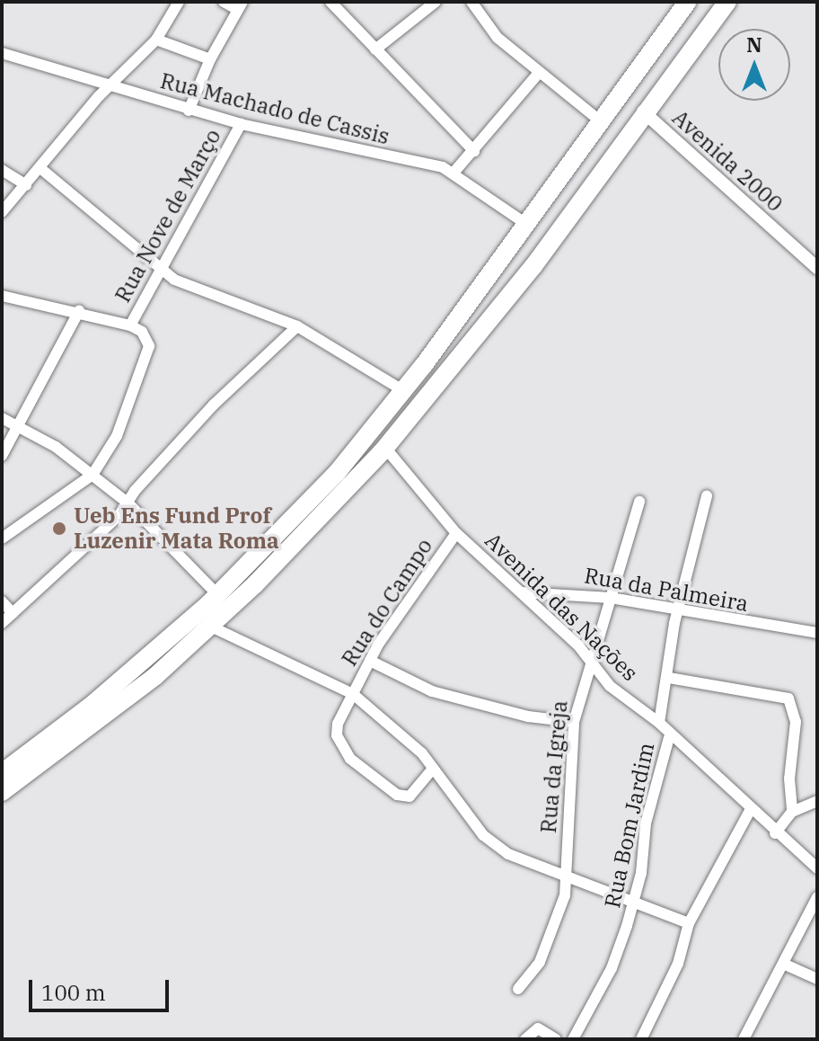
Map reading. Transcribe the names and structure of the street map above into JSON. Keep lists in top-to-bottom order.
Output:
{
  "streets": {
    "street": [
      "Rua Machado de Cassis",
      "Avenida 2000",
      "Rua Nove de Março",
      "Rua da Palmeira",
      "Rua do Campo",
      "Avenida das Nações",
      "Rua da Igreja",
      "Rua Bom Jardim"
    ]
  },
  "crossings": [
    ["Rua Machado de Cassis", "Rua Nove de Março"],
    ["Rua da Palmeira", "Avenida das Nações"],
    ["Rua da Palmeira", "Rua da Igreja"],
    ["Rua da Palmeira", "Rua Bom Jardim"],
    ["Rua do Campo", "Avenida das Nações"],
    ["Avenida das Nações", "Rua da Igreja"],
    ["Avenida das Nações", "Rua Bom Jardim"]
  ],
  "places": ["Ueb Ens Fund Prof Luzenir Mata Roma"],
  "scale_bar": "100 m",
  "north": "top"
}
